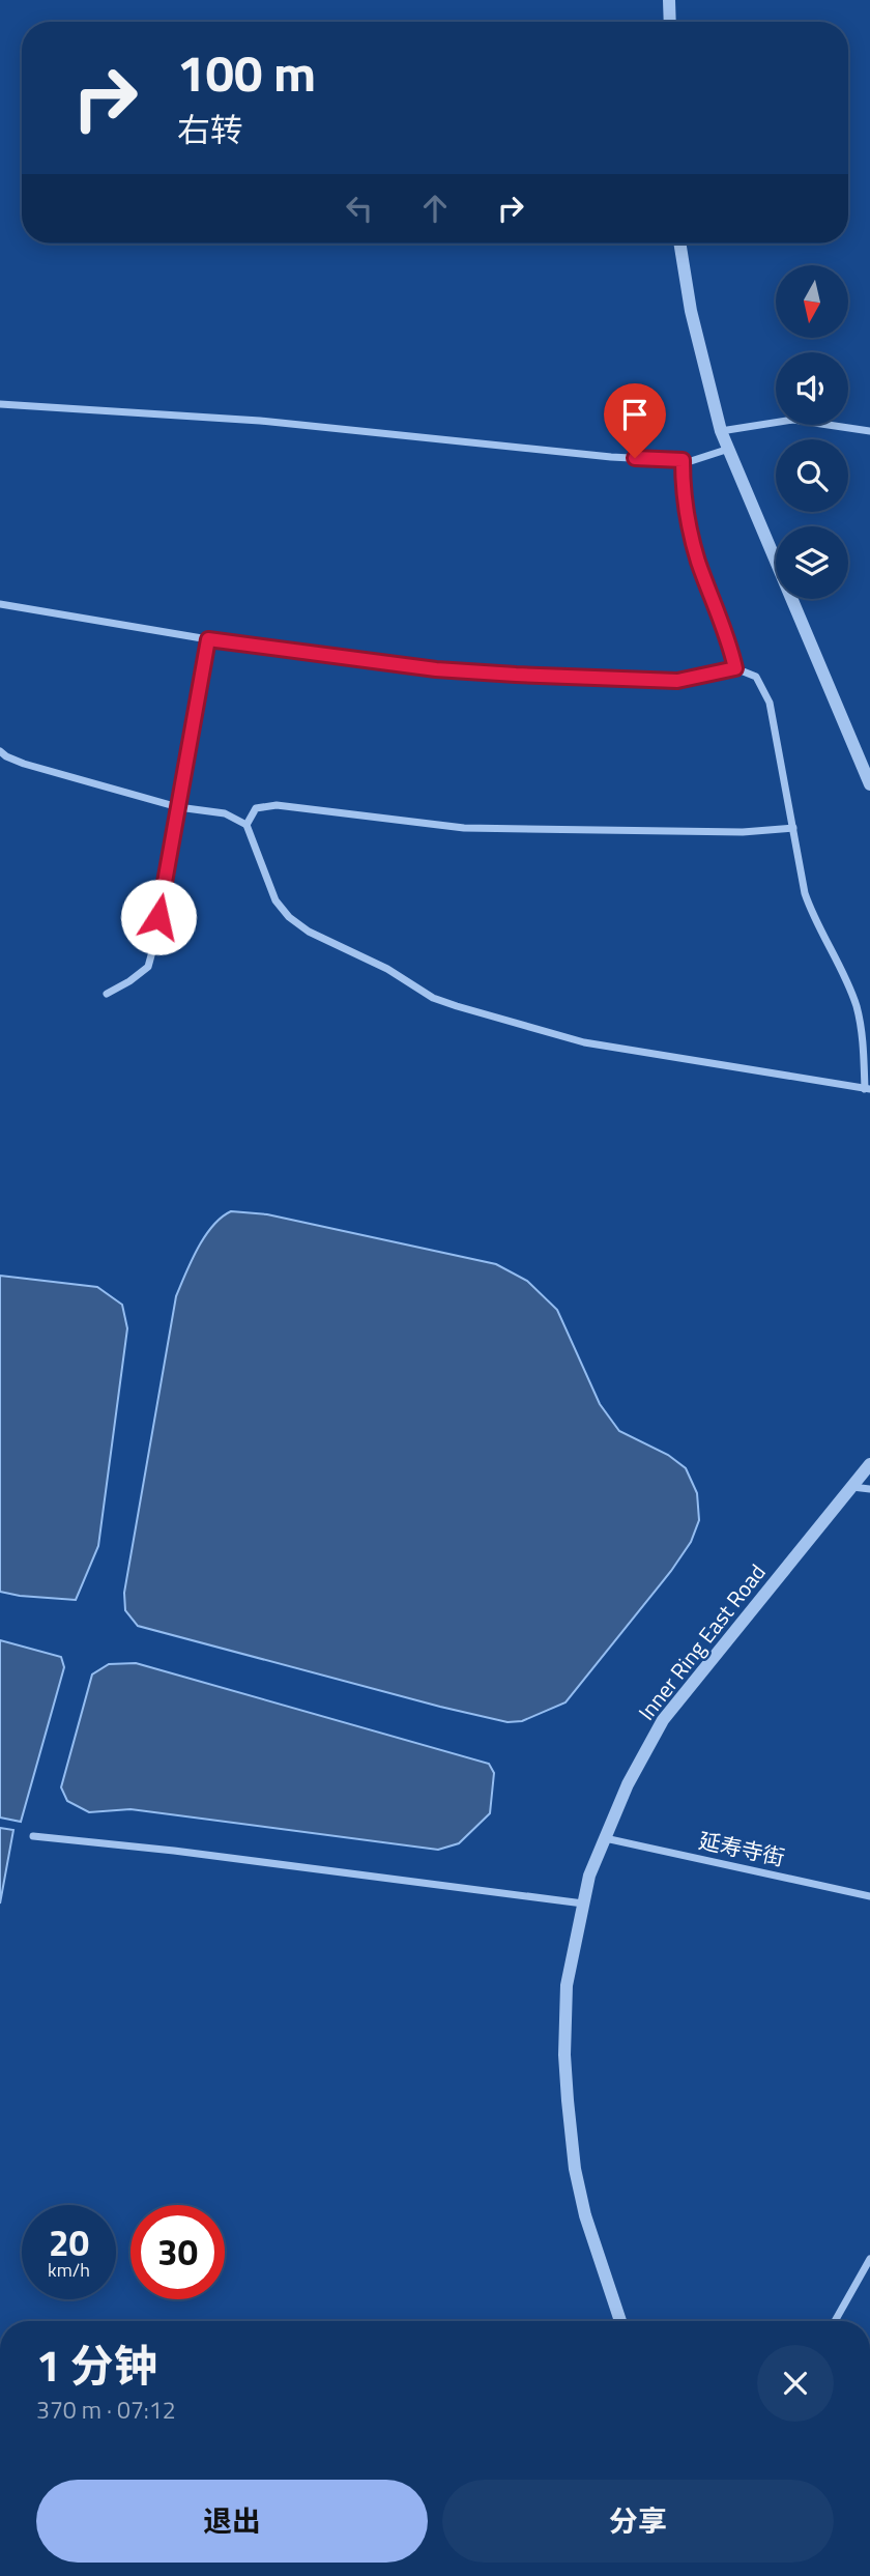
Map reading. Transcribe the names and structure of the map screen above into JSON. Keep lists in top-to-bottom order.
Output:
{
  "streets": {
    "street": ["Inner Ring East Road", "延寿寺街"]
  },
  "crossings": [
    ["Inner Ring East Road", "延寿寺街"]
  ],
  "north": "bottom",
  "page": {
    "turn": ["100 m", "右转"],
    "speed": "20 km/h",
    "limit": "30",
    "heading": ["1 分钟", "370 m · 07:12"],
    "buttons": ["退出", "分享"]
  }
}
